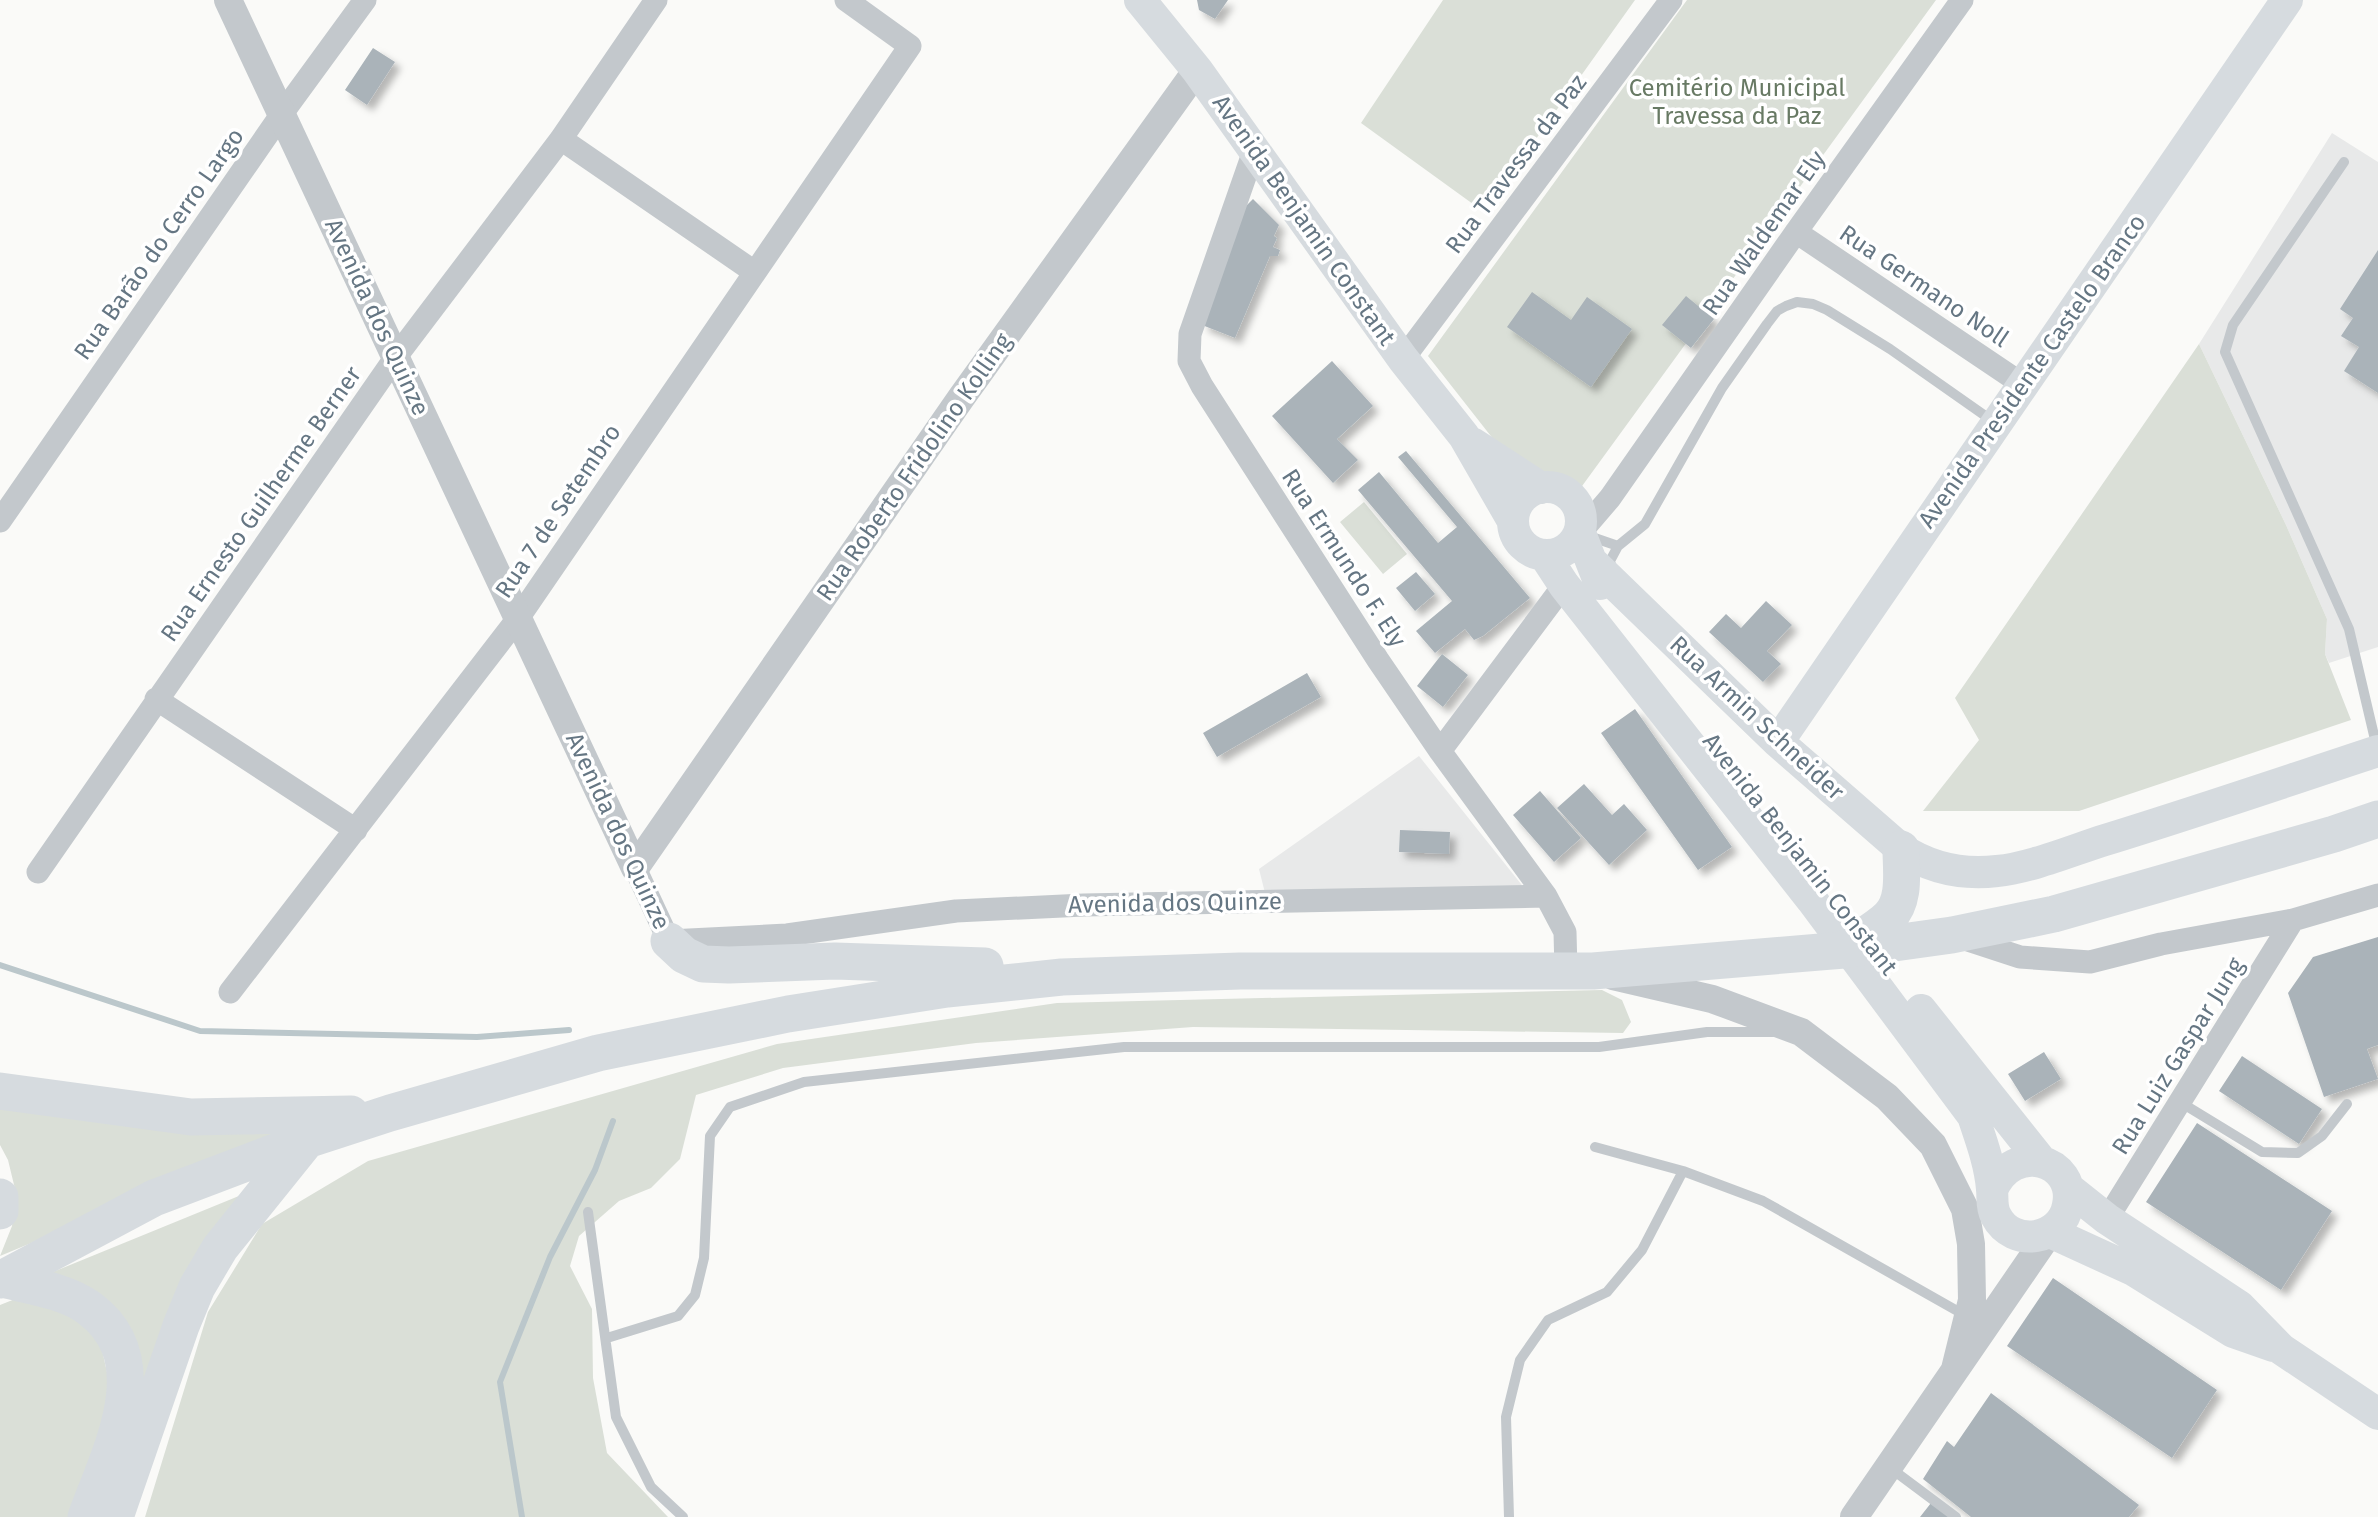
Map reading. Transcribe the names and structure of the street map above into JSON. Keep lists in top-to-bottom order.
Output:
{
  "streets": {
    "main road": ["Avenida Benjamin Constant", "Avenida Presidente Castelo Branco", "Rua Armin Schneider"],
    "street": [
      "Rua Travessa da Paz",
      "Rua Waldemar Ely",
      "Rua Barão do Cerro Largo",
      "Rua Germano Noll",
      "Avenida dos Quinze",
      "Rua Roberto Fridolino Kolling",
      "Rua Ernesto Guilherme Berner",
      "Rua 7 de Setembro",
      "Rua Ermundo F. Ely",
      "Rua Luiz Gaspar Jung"
    ]
  },
  "crossings": [
    ["Rua Travessa da Paz", "Avenida Benjamin Constant"],
    ["Avenida Benjamin Constant", "Rua Waldemar Ely"],
    ["Avenida Benjamin Constant", "Rua Roberto Fridolino Kolling"],
    ["Avenida Benjamin Constant", "Rua Ermundo F. Ely"],
    ["Avenida Benjamin Constant", "Rua Armin Schneider"],
    ["Rua Waldemar Ely", "Rua Germano Noll"],
    ["Rua Barão do Cerro Largo", "Avenida dos Quinze"],
    ["Rua Germano Noll", "Avenida Presidente Castelo Branco"],
    ["Avenida dos Quinze", "Rua Roberto Fridolino Kolling"],
    ["Avenida dos Quinze", "Rua Ernesto Guilherme Berner"],
    ["Avenida dos Quinze", "Rua 7 de Setembro"],
    ["Avenida dos Quinze", "Rua Ermundo F. Ely"],
    ["Avenida Presidente Castelo Branco", "Rua Armin Schneider"]
  ],
  "parks": ["Cemitério Municipal Travessa da Paz"]
}
